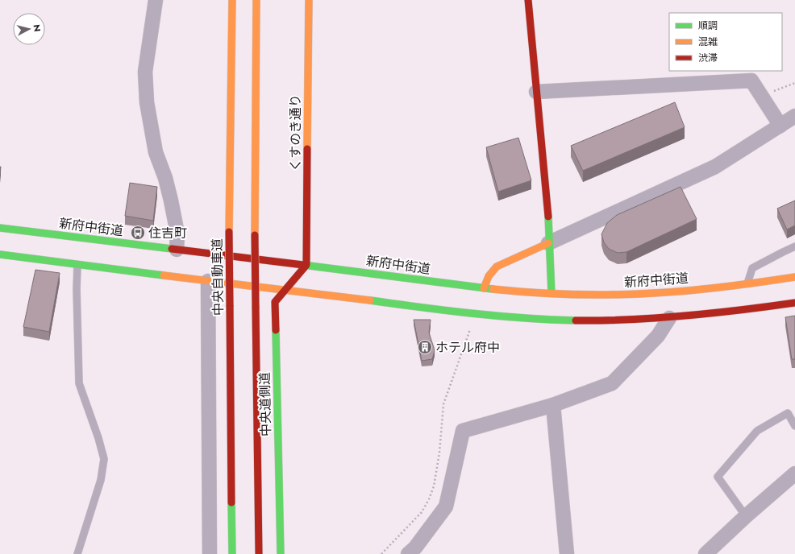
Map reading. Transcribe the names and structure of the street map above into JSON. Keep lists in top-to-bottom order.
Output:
{
  "streets": {
    "main road": [
      "くすのき通り",
      "新府中街道",
      "中央自動車道",
      "中央道側道"
    ]
  },
  "crossings": [
    ["くすのき通り", "新府中街道"],
    ["くすのき通り", "中央道側道"],
    ["新府中街道", "中央道側道"]
  ],
  "places": {
    "bus stop": ["住吉町"],
    "building": ["ホテル府中"]
  },
  "legend": ["順調", "混雑", "渋滞"],
  "north": "right"
}
